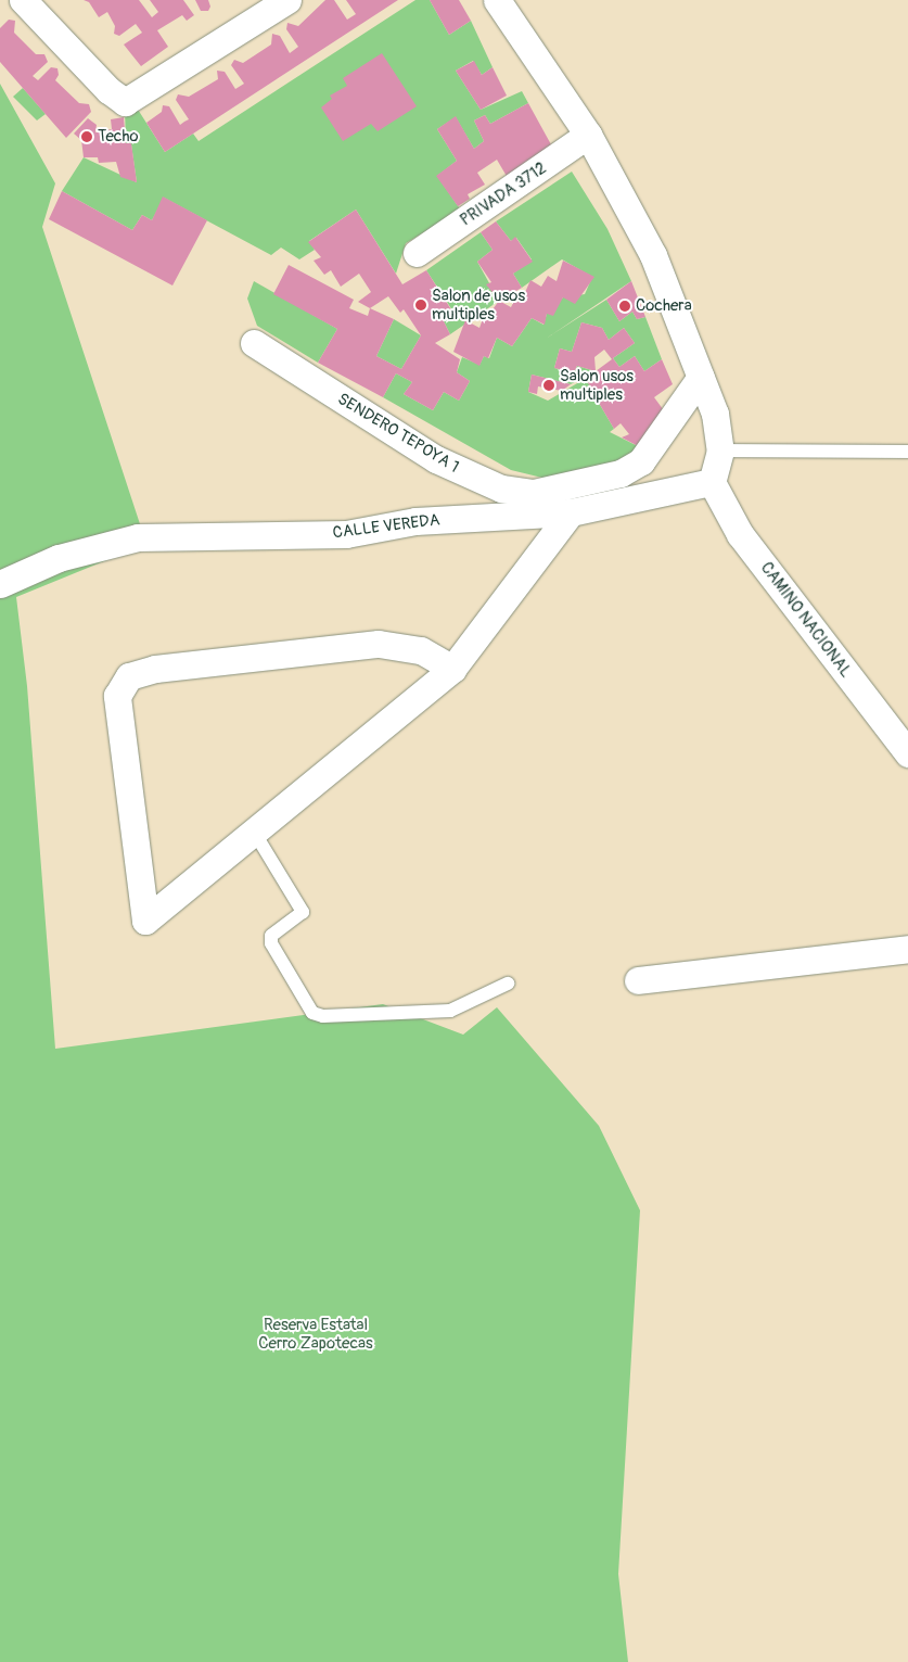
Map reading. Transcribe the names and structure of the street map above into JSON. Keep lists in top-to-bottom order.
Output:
{
  "streets": {
    "street": [
      "PRIVADA 3712",
      "SENDERO TEPOYA 1",
      "CALLE VEREDA",
      "CAMINO NACIONAL"
    ]
  },
  "crossings": [
    ["CALLE VEREDA", "CAMINO NACIONAL"]
  ],
  "parks": ["Reserva Estatal Cerro Zapotecas"],
  "places": [
    "Techo",
    "Salon de usos multiples",
    "Cochera",
    "Salon usos multiples"
  ]
}
